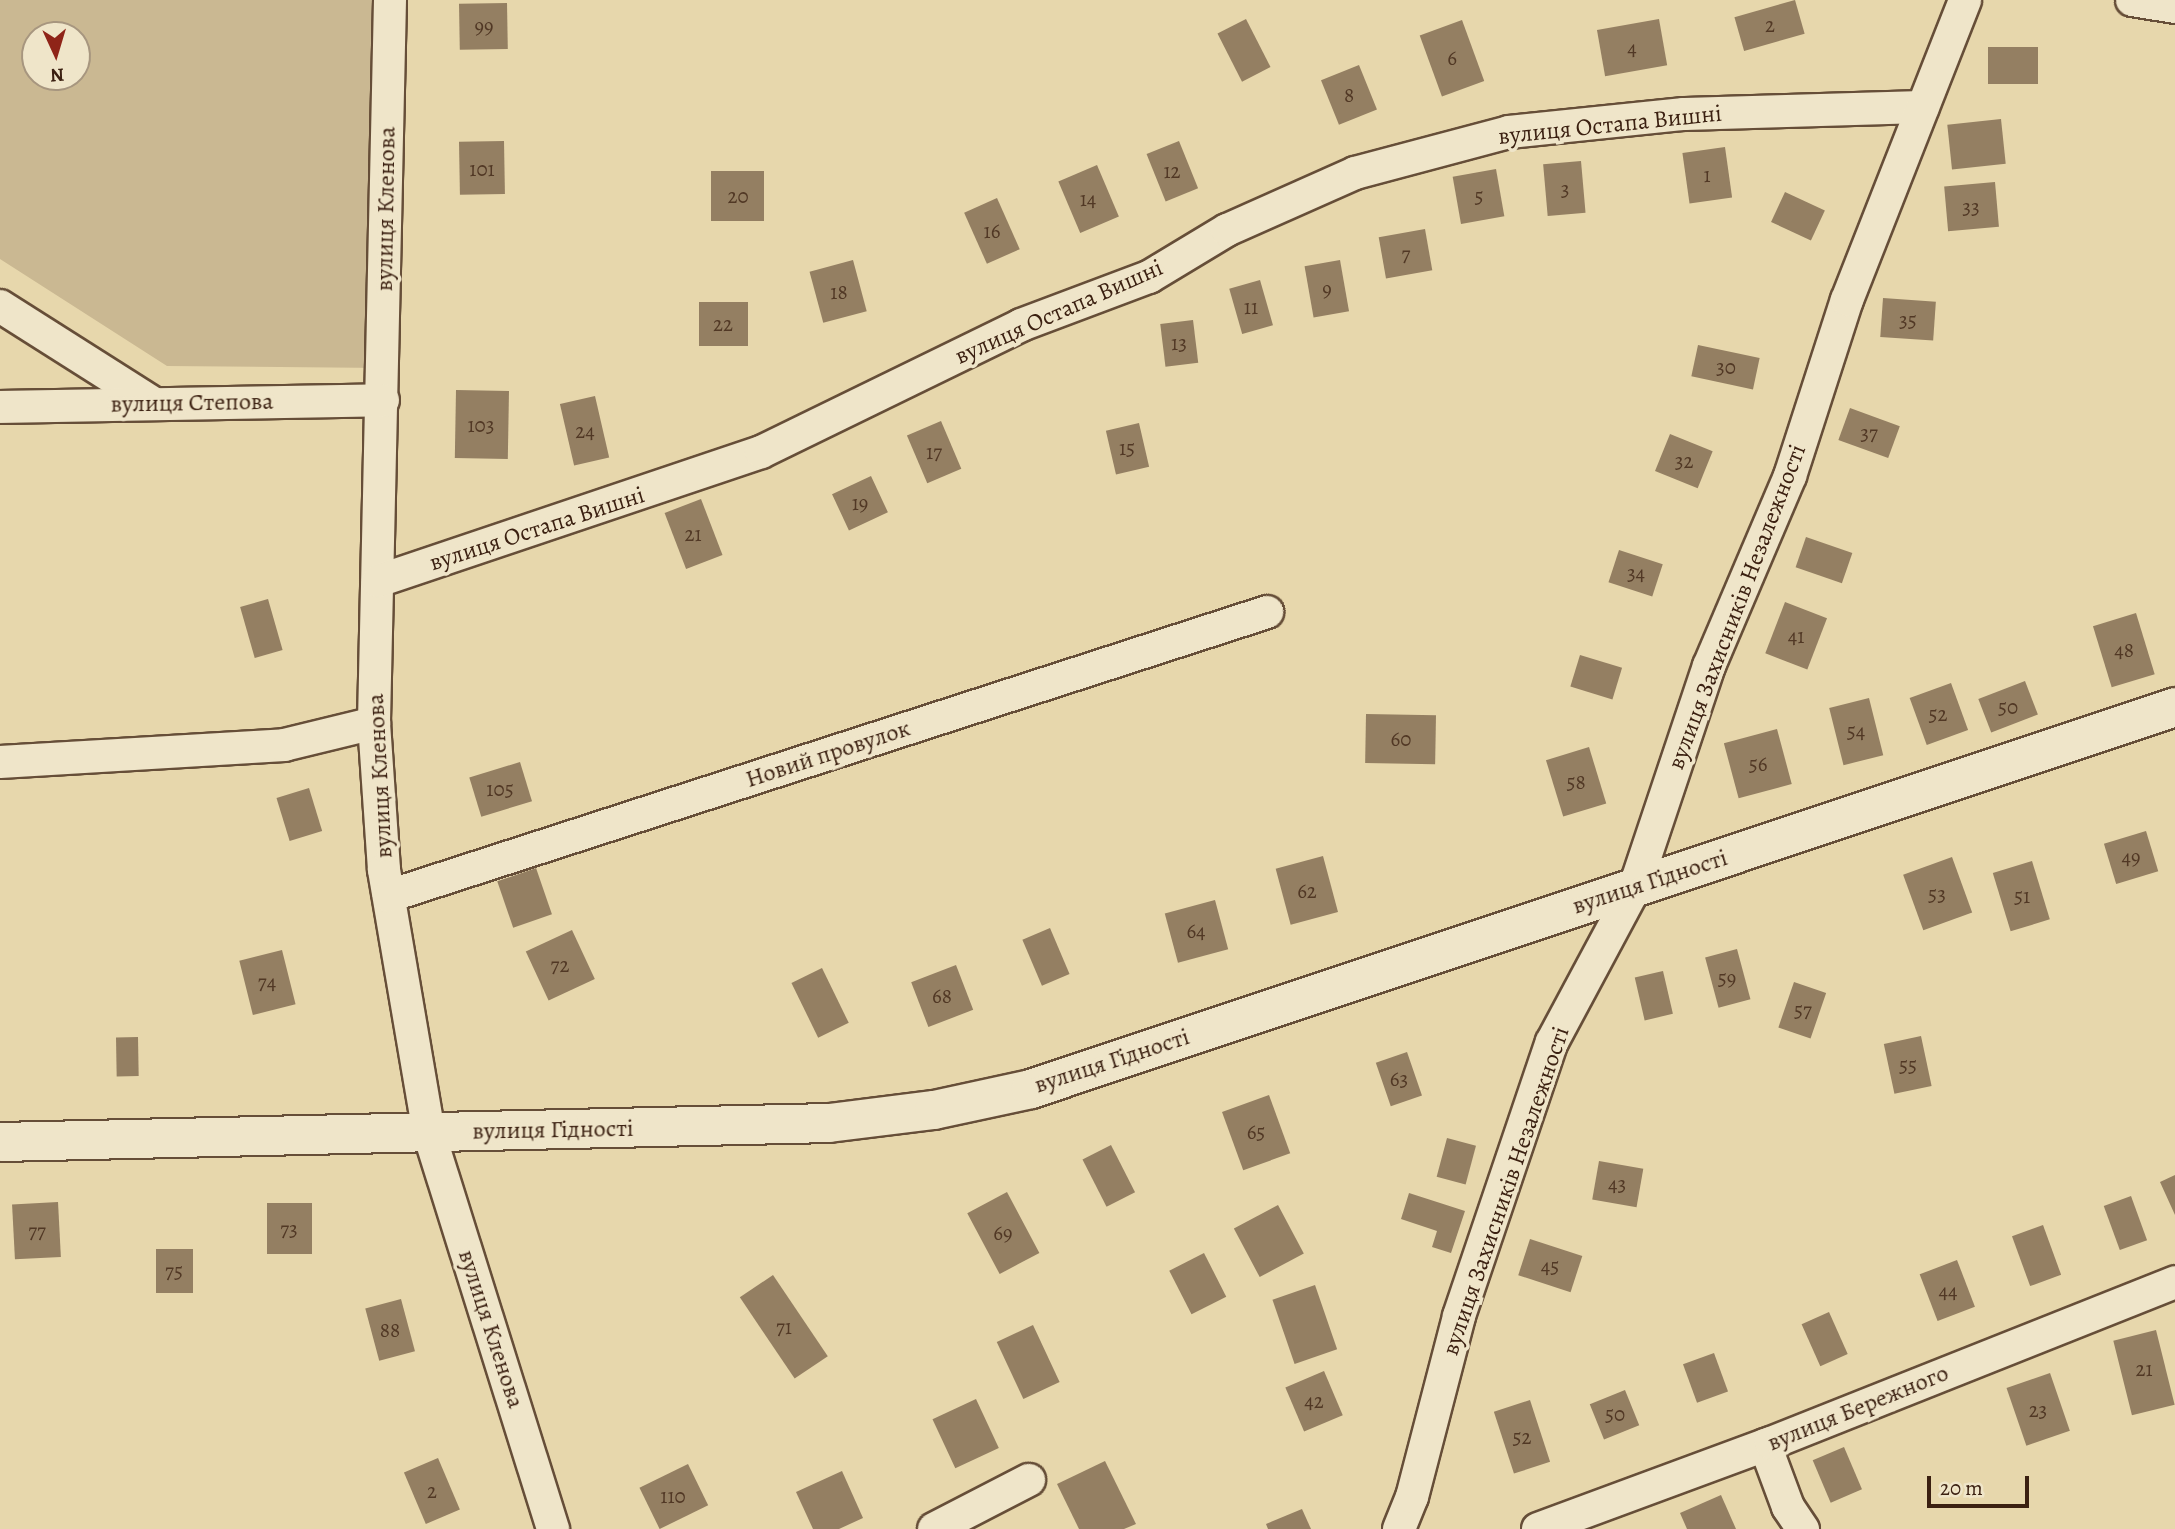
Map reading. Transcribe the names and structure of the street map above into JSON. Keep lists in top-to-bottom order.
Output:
{
  "streets": {
    "street": [
      "вулиця Остапа Вишні",
      "вулиця Кленова",
      "вулиця Степова",
      "вулиця Захисників Незалежності",
      "Новий провулок",
      "вулиця Гідності",
      "вулиця Бережного"
    ]
  },
  "crossings": [
    ["вулиця Остапа Вишні", "вулиця Кленова"],
    ["вулиця Остапа Вишні", "вулиця Захисників Незалежності"],
    ["вулиця Кленова", "вулиця Степова"],
    ["вулиця Кленова", "Новий провулок"],
    ["вулиця Кленова", "вулиця Гідності"],
    ["вулиця Захисників Незалежності", "вулиця Гідності"]
  ],
  "house_numbers": [
    "2",
    "99",
    "4",
    "6",
    "8",
    "101",
    "12",
    "1",
    "3",
    "20",
    "5",
    "14",
    "33",
    "16",
    "7",
    "9",
    "18",
    "11",
    "35",
    "22",
    "13",
    "30",
    "103",
    "24",
    "37",
    "15",
    "17",
    "32",
    "19",
    "21",
    "34",
    "41",
    "48",
    "50",
    "52",
    "54",
    "60",
    "56",
    "58",
    "105",
    "49",
    "62",
    "53",
    "51",
    "64",
    "72",
    "59",
    "74",
    "68",
    "57",
    "55",
    "63",
    "65",
    "43",
    "73",
    "77",
    "69",
    "45",
    "75",
    "44",
    "71",
    "88",
    "21",
    "42",
    "23",
    "50",
    "52",
    "2",
    "110"
  ],
  "scale_bar": "20 m",
  "north": "bottom"
}
